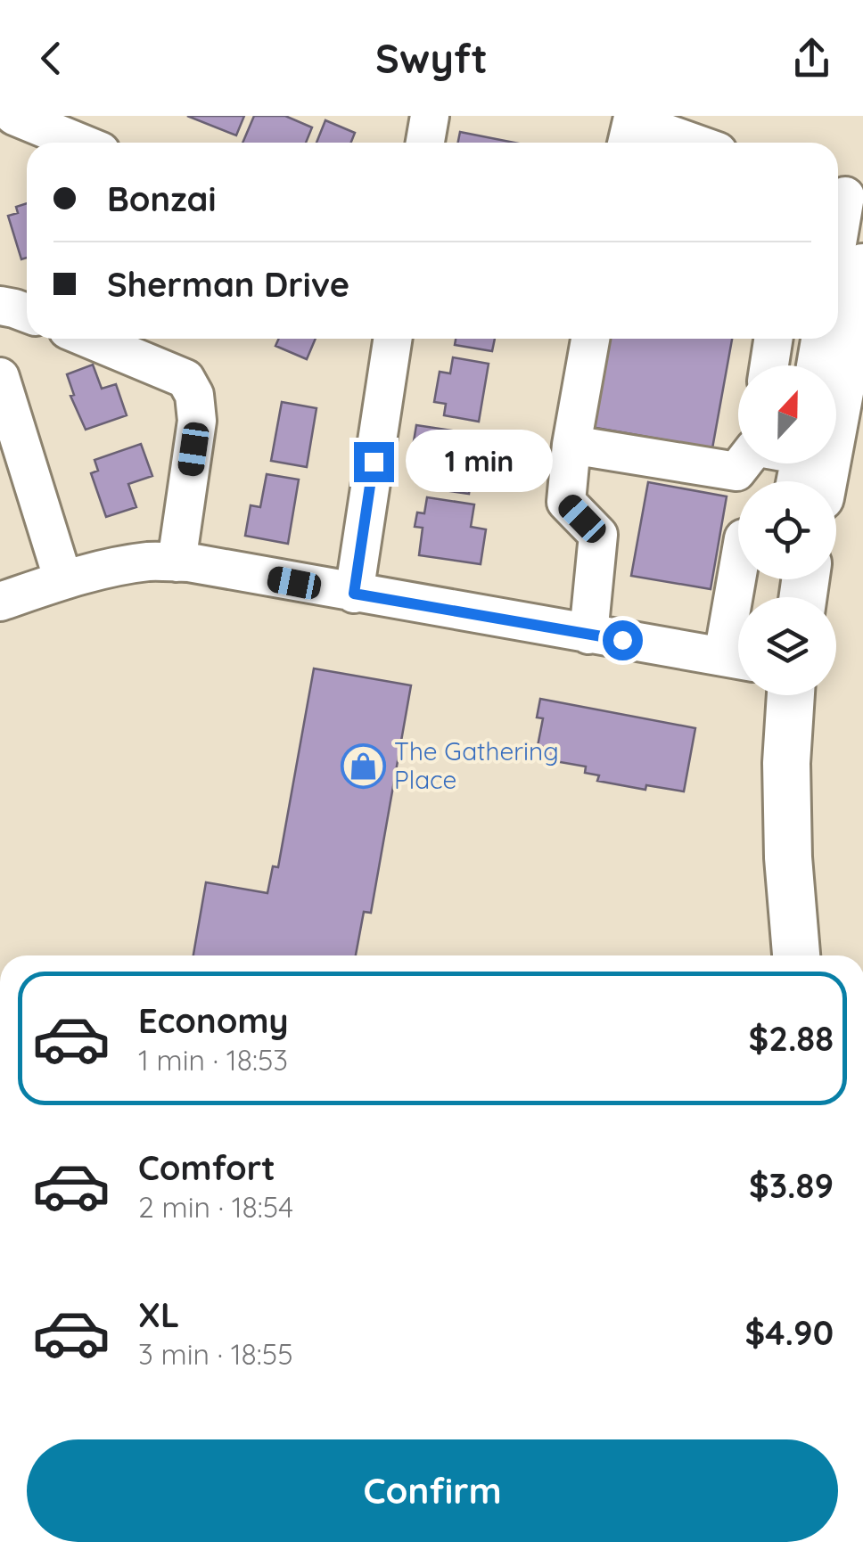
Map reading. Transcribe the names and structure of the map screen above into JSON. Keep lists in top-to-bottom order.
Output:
{
  "places": {
    "shop": ["The Gathering Place"]
  },
  "north": "top",
  "page": {
    "header": "Swyft",
    "banner": ["Bonzai", "Sherman Drive"],
    "bubble": "1 min",
    "list": [
      {
        "name": "Economy",
        "note": "1 min · 18:53",
        "value": "$2.88"
      },
      {
        "name": "Comfort",
        "note": "2 min · 18:54",
        "value": "$3.89"
      },
      {
        "name": "XL",
        "note": "3 min · 18:55",
        "value": "$4.90"
      }
    ],
    "buttons": "Confirm"
  }
}
